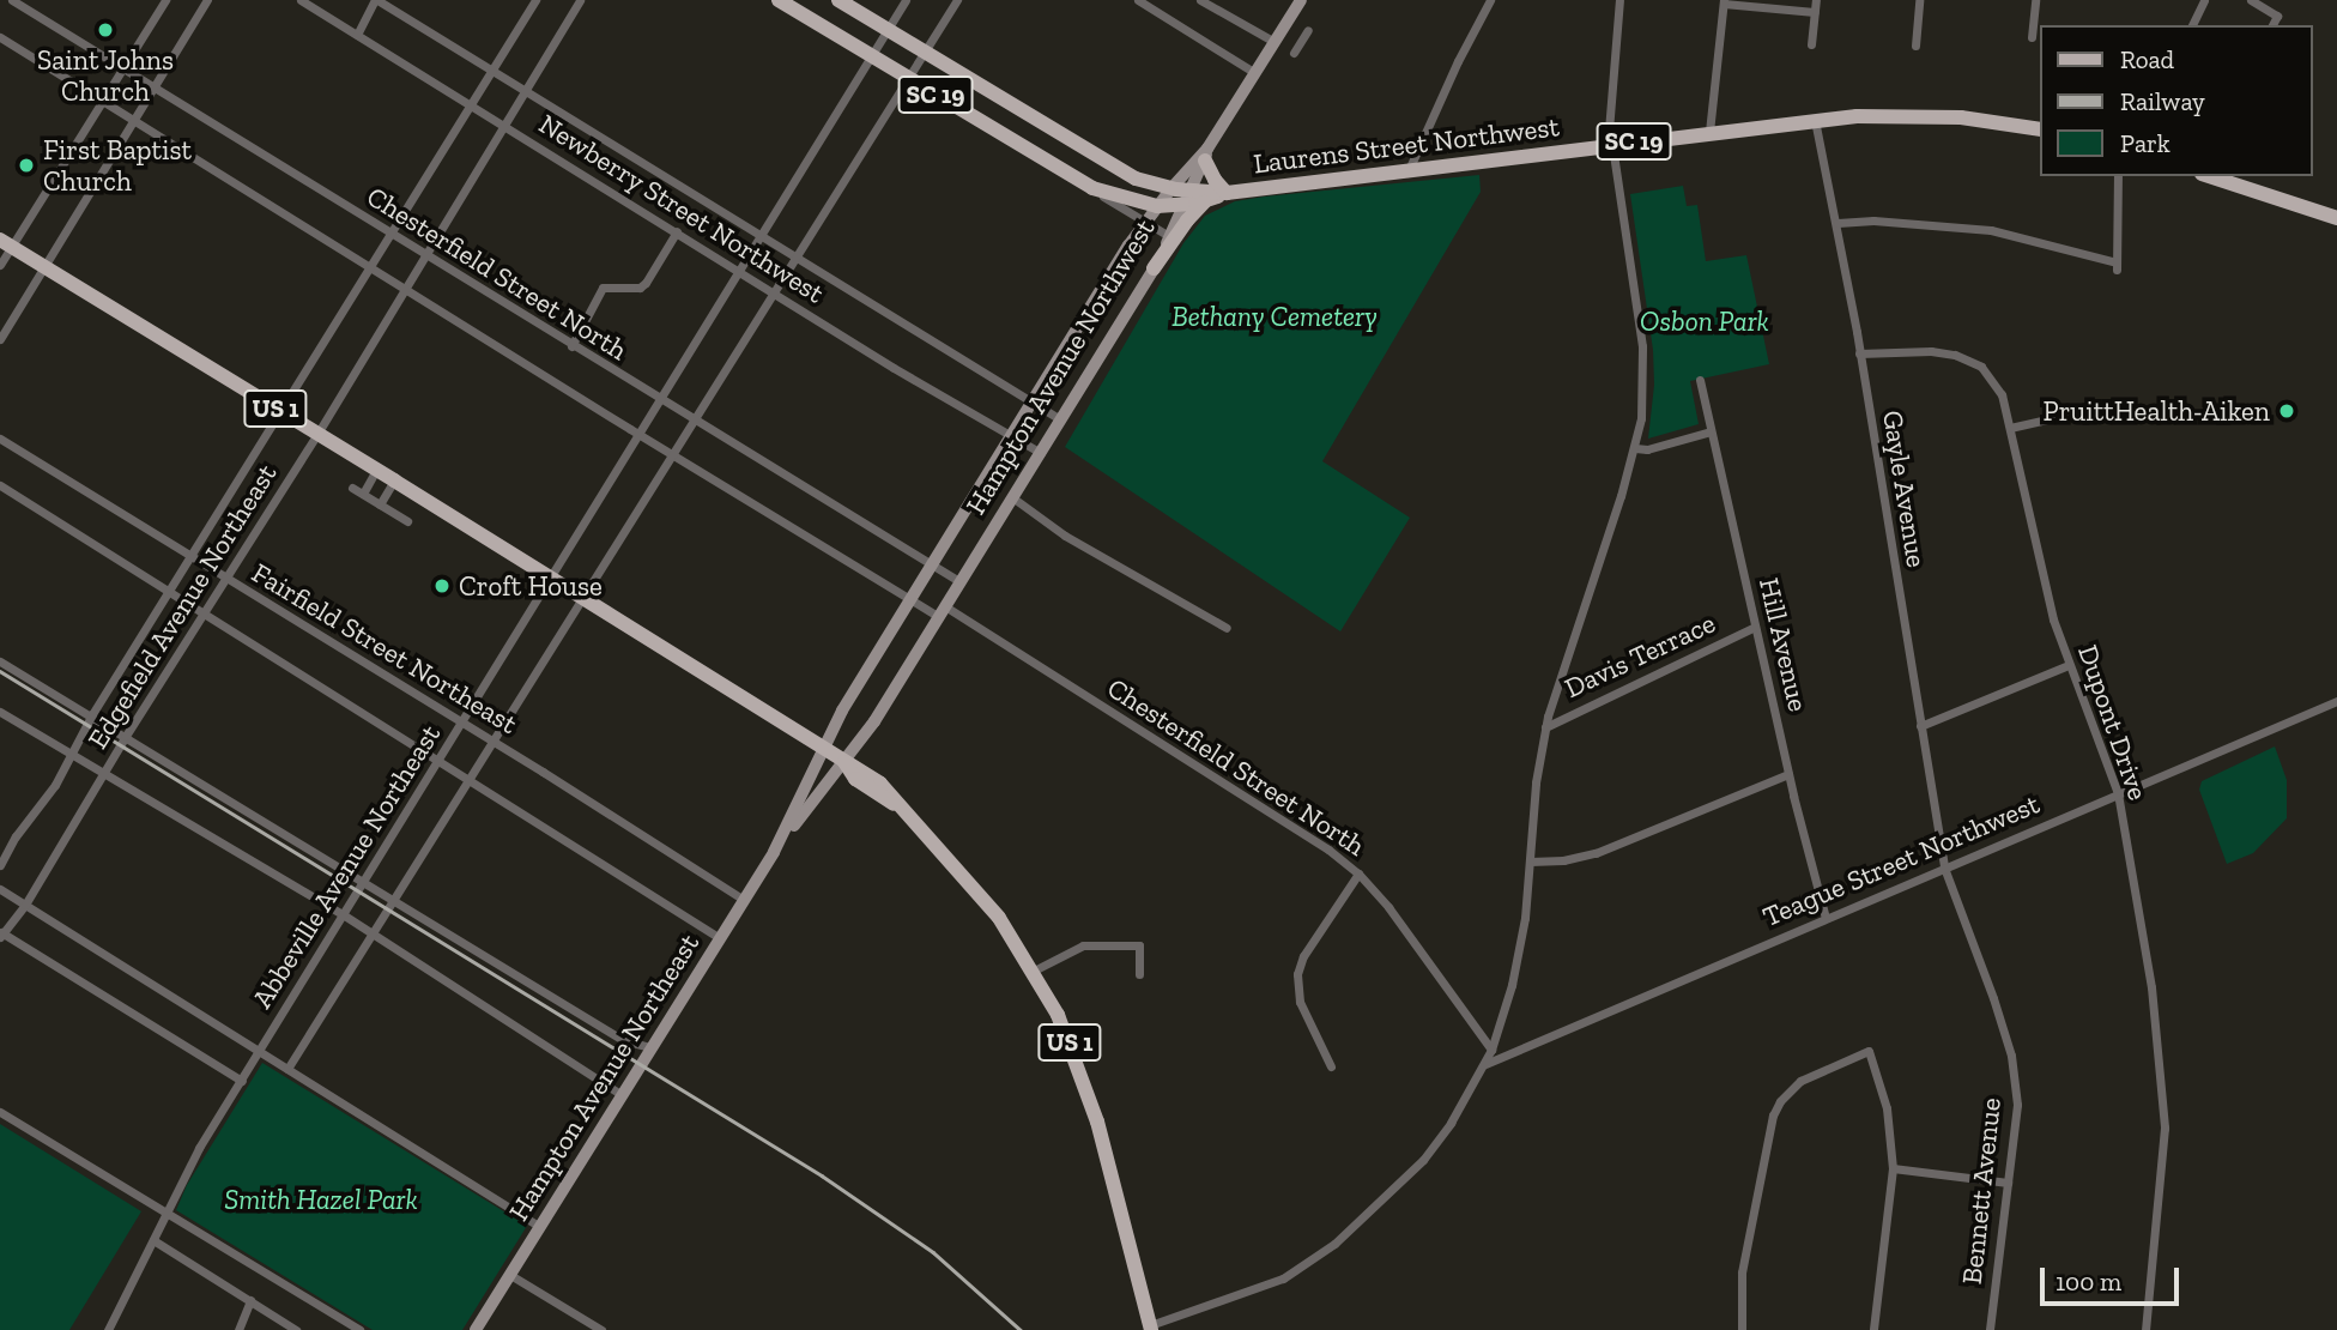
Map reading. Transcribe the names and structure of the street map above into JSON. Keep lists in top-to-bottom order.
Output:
{
  "streets": {
    "main road": ["SC 19", "Laurens Street Northwest", "US 1"],
    "street": [
      "Newberry Street Northwest",
      "Chesterfield Street North",
      "Hampton Avenue Northwest",
      "Gayle Avenue",
      "Edgefield Avenue Northeast",
      "Hill Avenue",
      "Fairfield Street Northeast",
      "Davis Terrace",
      "Dupont Drive",
      "Teague Street Northwest",
      "Abbeville Avenue Northeast",
      "Hampton Avenue Northeast",
      "Bennett Avenue"
    ]
  },
  "crossings": [
    ["Laurens Street Northwest", "Hampton Avenue Northwest"],
    ["Laurens Street Northwest", "Gayle Avenue"],
    ["Laurens Street Northwest", "Abbeville Avenue Northeast"],
    ["Newberry Street Northwest", "Hampton Avenue Northwest"],
    ["Newberry Street Northwest", "Edgefield Avenue Northeast"],
    ["Newberry Street Northwest", "Abbeville Avenue Northeast"],
    ["Chesterfield Street North", "Hampton Avenue Northwest"],
    ["Chesterfield Street North", "Edgefield Avenue Northeast"],
    ["Chesterfield Street North", "Abbeville Avenue Northeast"],
    ["Chesterfield Street North", "Hampton Avenue Northeast"],
    ["Hampton Avenue Northwest", "Hampton Avenue Northeast"],
    ["US 1", "Edgefield Avenue Northeast"],
    ["US 1", "Abbeville Avenue Northeast"],
    ["US 1", "Hampton Avenue Northeast"],
    ["Gayle Avenue", "Dupont Drive"],
    ["Gayle Avenue", "Teague Street Northwest"],
    ["Gayle Avenue", "Bennett Avenue"],
    ["Edgefield Avenue Northeast", "Fairfield Street Northeast"],
    ["Hill Avenue", "Davis Terrace"],
    ["Hill Avenue", "Teague Street Northwest"],
    ["Fairfield Street Northeast", "Abbeville Avenue Northeast"],
    ["Fairfield Street Northeast", "Hampton Avenue Northeast"],
    ["Dupont Drive", "Teague Street Northwest"],
    ["Teague Street Northwest", "Bennett Avenue"]
  ],
  "parks": ["Bethany Cemetery", "Osbon Park", "Smith Hazel Park"],
  "places": [
    "Saint Johns Church",
    "First Baptist Church",
    "PruittHealth-Aiken",
    "Croft House"
  ],
  "legend": ["Road", "Railway", "Park"],
  "scale_bar": "100 m"
}
